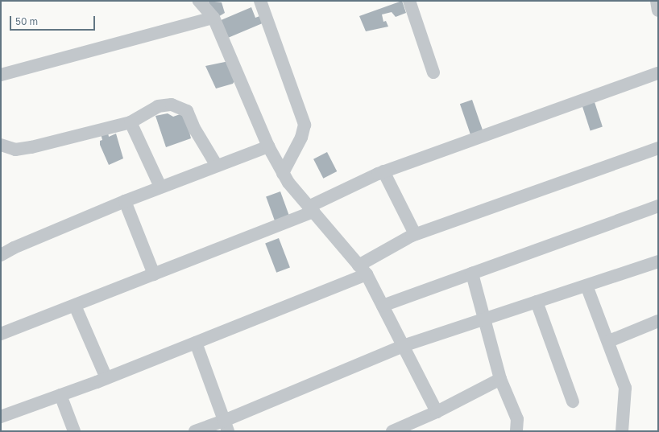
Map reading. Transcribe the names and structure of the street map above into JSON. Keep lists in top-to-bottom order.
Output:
{
  "scale_bar": "50 m"
}
